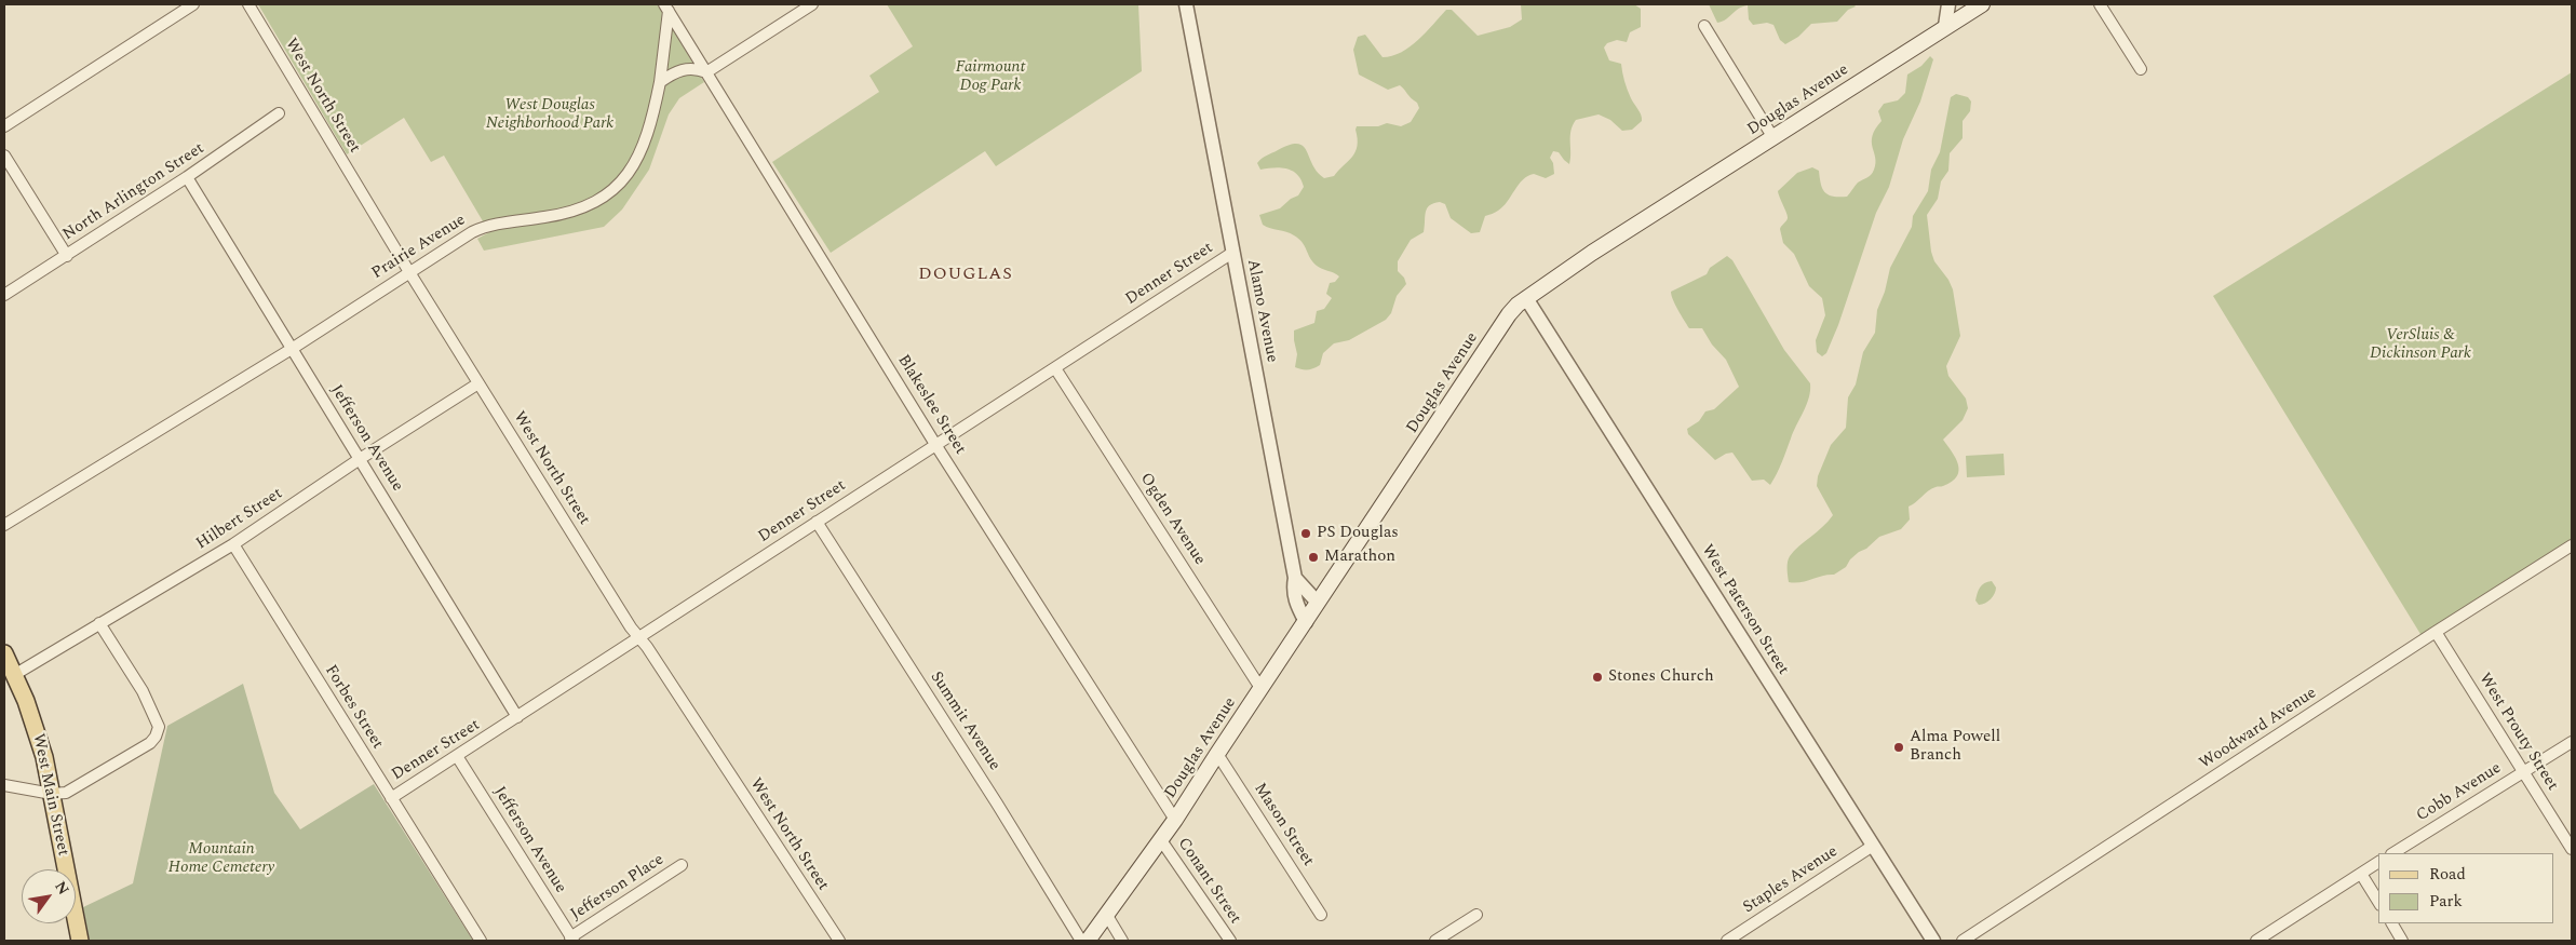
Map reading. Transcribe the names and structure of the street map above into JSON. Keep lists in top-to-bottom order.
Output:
{
  "streets": {
    "main road": ["Douglas Avenue", "West Main Street"],
    "street": [
      "West North Street",
      "North Arlington Street",
      "Prairie Avenue",
      "Denner Street",
      "Alamo Avenue",
      "Blakeslee Street",
      "Jefferson Avenue",
      "Hilbert Street",
      "Ogden Avenue",
      "West Paterson Street",
      "Forbes Street",
      "Summit Avenue",
      "Woodward Avenue",
      "West Prouty Street",
      "Cobb Avenue",
      "Mason Street",
      "Staples Avenue",
      "Conant Street",
      "Jefferson Place"
    ]
  },
  "crossings": [
    ["West North Street", "Prairie Avenue"],
    ["West North Street", "Denner Street"],
    ["West North Street", "Hilbert Street"],
    ["Douglas Avenue", "Alamo Avenue"],
    ["Douglas Avenue", "Blakeslee Street"],
    ["Douglas Avenue", "Ogden Avenue"],
    ["Douglas Avenue", "West Paterson Street"],
    ["Douglas Avenue", "Mason Street"],
    ["Douglas Avenue", "Conant Street"],
    ["North Arlington Street", "Jefferson Avenue"],
    ["Prairie Avenue", "Blakeslee Street"],
    ["Prairie Avenue", "Jefferson Avenue"],
    ["Denner Street", "Alamo Avenue"],
    ["Denner Street", "Blakeslee Street"],
    ["Denner Street", "Jefferson Avenue"],
    ["Denner Street", "Ogden Avenue"],
    ["Denner Street", "Forbes Street"],
    ["Denner Street", "Summit Avenue"],
    ["Jefferson Avenue", "Hilbert Street"],
    ["Jefferson Avenue", "Jefferson Place"],
    ["Hilbert Street", "Forbes Street"],
    ["Hilbert Street", "West Main Street"],
    ["West Paterson Street", "Staples Avenue"],
    ["Woodward Avenue", "West Prouty Street"],
    ["West Prouty Street", "Cobb Avenue"]
  ],
  "districts": ["DOUGLAS"],
  "parks": [
    "Fairmount Dog Park",
    "West Douglas Neighborhood Park",
    "VerSluis & Dickinson Park",
    "Mountain Home Cemetery"
  ],
  "places": [
    "PS Douglas",
    "Marathon",
    "Stones Church",
    "Alma Powell Branch"
  ],
  "legend": ["Road", "Park"],
  "north": "top right"
}
